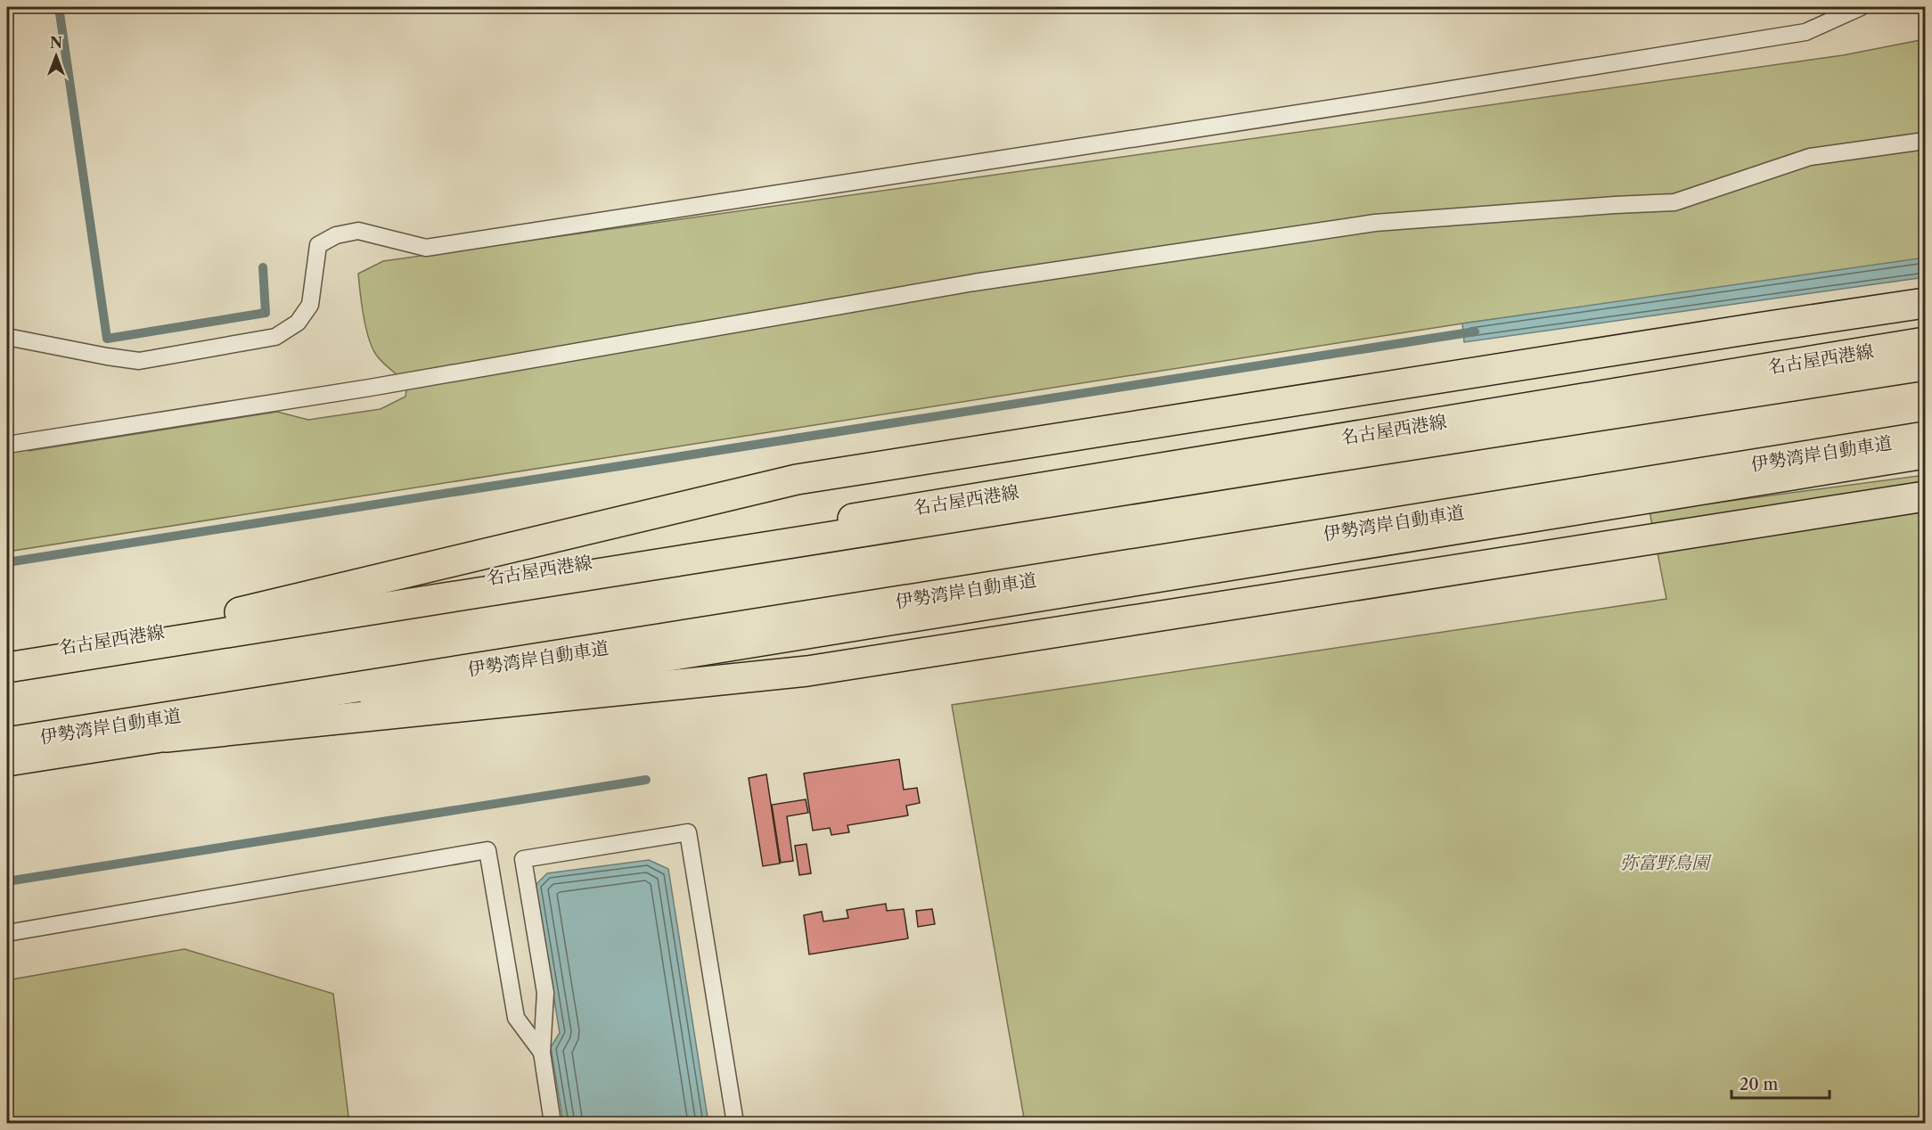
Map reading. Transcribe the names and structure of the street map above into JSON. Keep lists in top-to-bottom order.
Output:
{
  "streets": {
    "main road": ["名古屋西港線", "伊勢湾岸自動車道"]
  },
  "parks": ["弥富野鳥園"],
  "scale_bar": "20 m",
  "north": "top"
}
